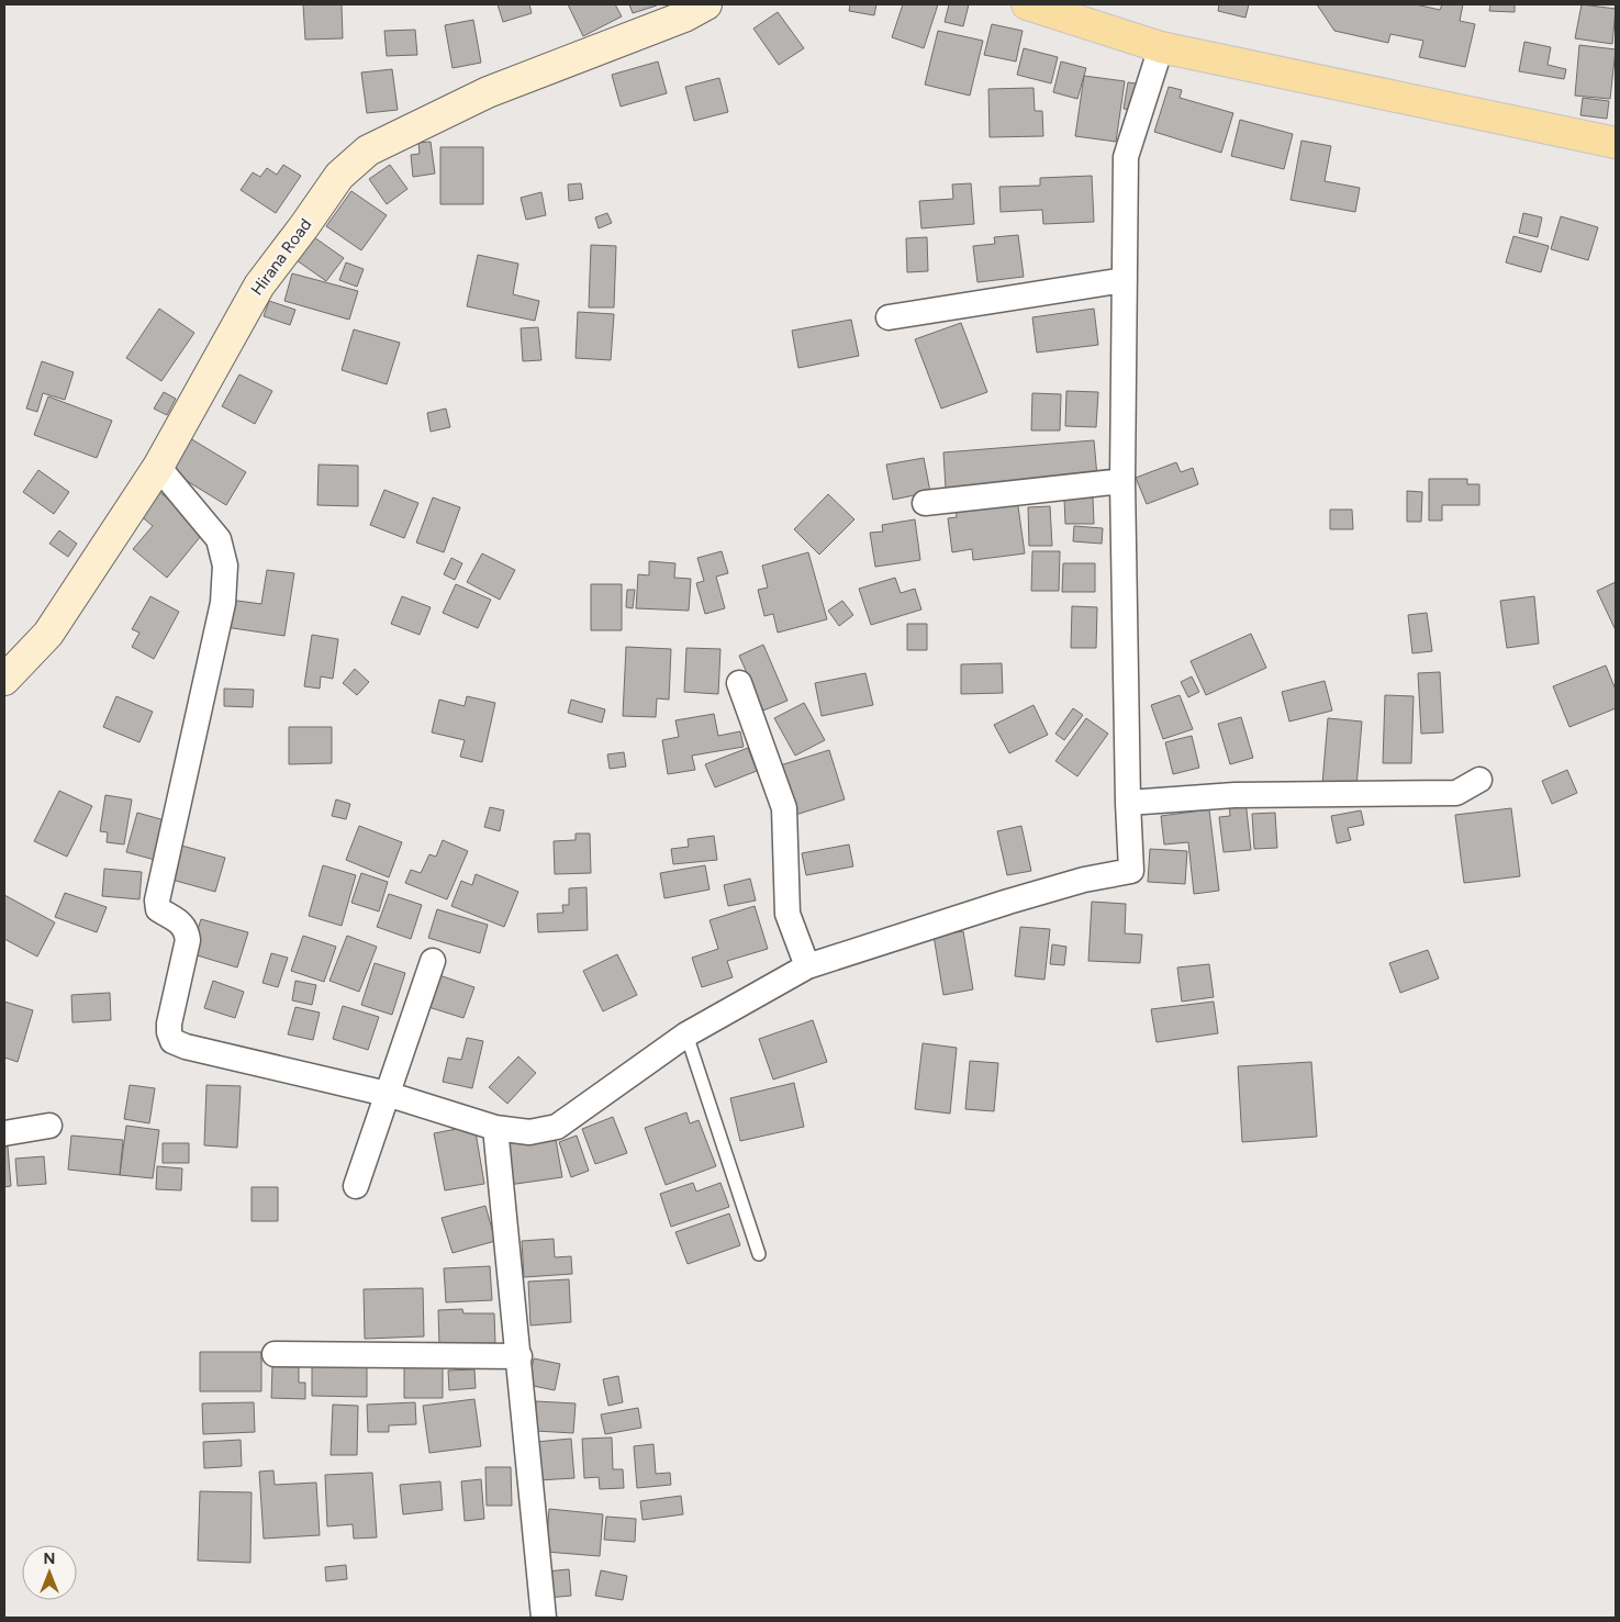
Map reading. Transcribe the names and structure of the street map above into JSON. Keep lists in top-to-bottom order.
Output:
{
  "streets": {
    "street": ["Hirana Road"]
  },
  "north": "top"
}
